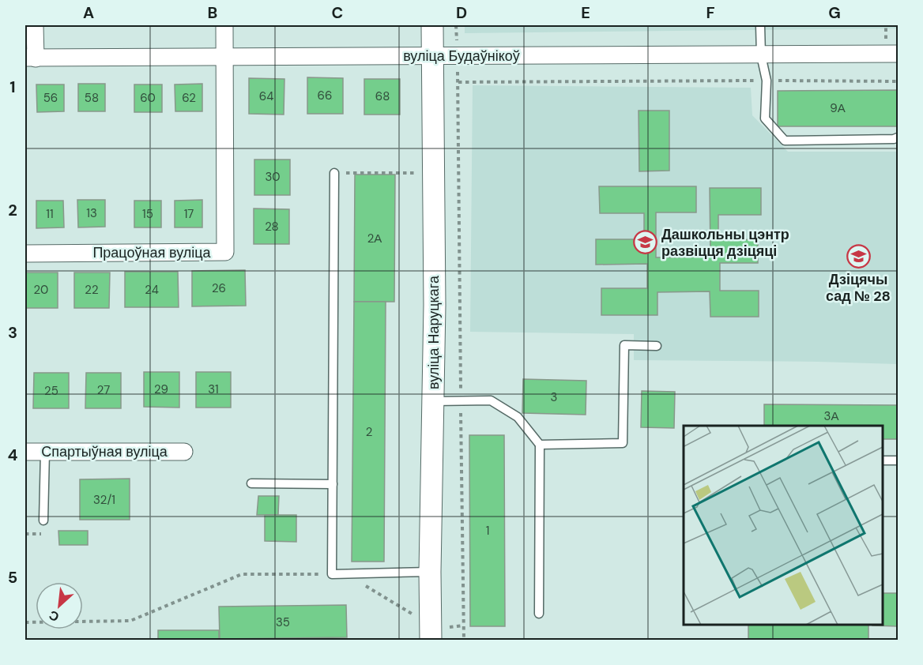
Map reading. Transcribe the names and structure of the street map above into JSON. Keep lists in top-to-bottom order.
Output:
{
  "streets": {
    "street": [
      "вуліца Будаўнікоў",
      "Працоўная вуліца",
      "вуліца Наруцкага",
      "Спартыўная вуліца"
    ]
  },
  "crossings": [
    ["вуліца Будаўнікоў", "Працоўная вуліца"],
    ["вуліца Будаўнікоў", "вуліца Наруцкага"]
  ],
  "places": {
    "school or university": ["Дашкольны цэнтр развіцця дзіцяці", "Дзіцячы сад № 28"]
  },
  "house_numbers": [
    "66",
    "64",
    "68",
    "56",
    "58",
    "60",
    "62",
    "9А",
    "30",
    "13",
    "11",
    "15",
    "17",
    "28",
    "2А",
    "26",
    "20",
    "22",
    "24",
    "29",
    "31",
    "27",
    "25",
    "3",
    "3А",
    "2",
    "32/1",
    "1",
    "35"
  ],
  "north": "bottom left",
  "grid": {
    "columns": [
      "A",
      "B",
      "C",
      "D",
      "E",
      "F",
      "G"
    ],
    "rows": [
      "1",
      "2",
      "3",
      "4",
      "5"
    ]
  }
}
